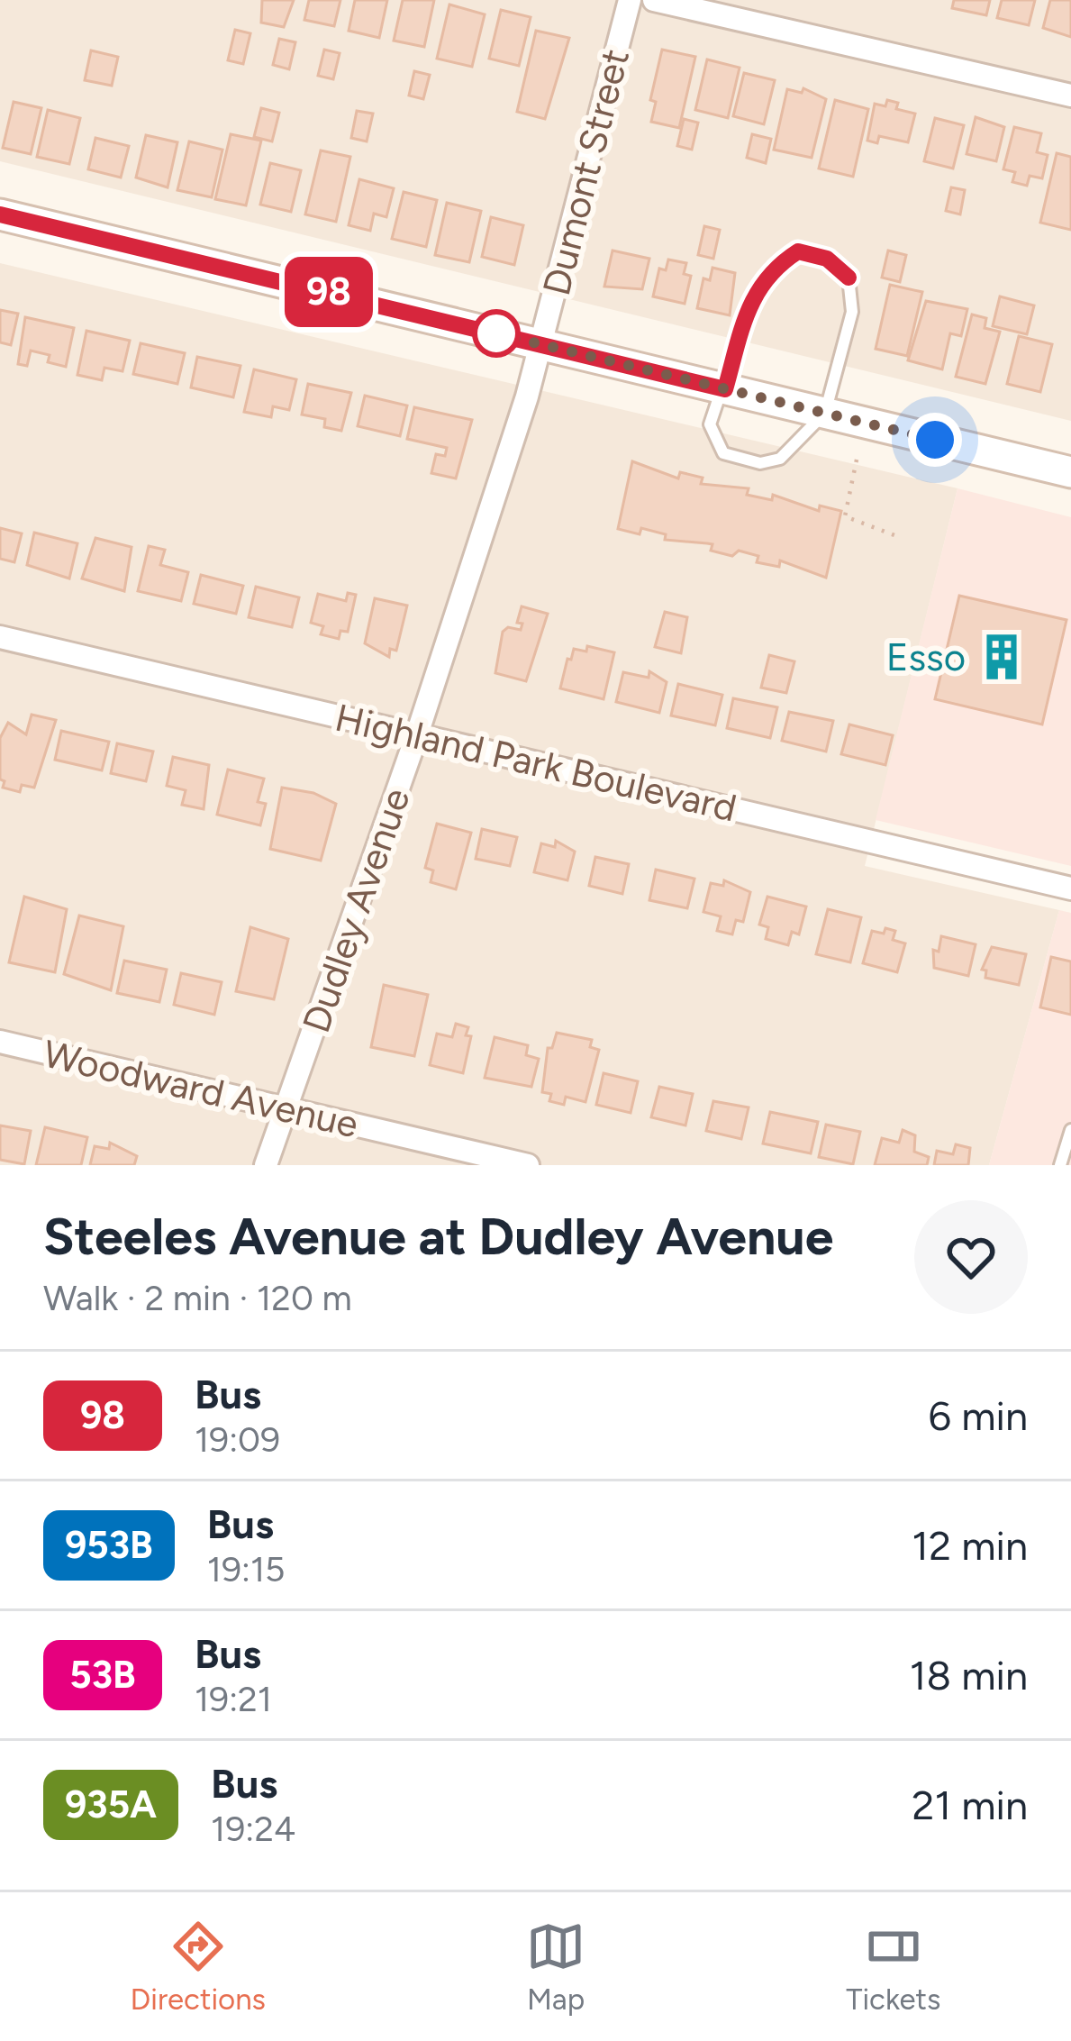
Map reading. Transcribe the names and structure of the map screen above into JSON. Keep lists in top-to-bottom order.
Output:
{
  "streets": {
    "street": [
      "Dumont Street",
      "Highland Park Boulevard",
      "Dudley Avenue",
      "Woodward Avenue"
    ]
  },
  "crossings": [
    ["Dumont Street", "Dudley Avenue"],
    ["Highland Park Boulevard", "Dudley Avenue"],
    ["Dudley Avenue", "Woodward Avenue"]
  ],
  "places": {
    "building": ["Esso"]
  },
  "lines": ["bus line 98"],
  "page": {
    "on_map": "98",
    "heading": ["Steeles Avenue at Dudley Avenue", "Walk · 2 min · 120 m"],
    "list": [
      {
        "mark": "98",
        "name": "Bus",
        "note": "19:09",
        "value": "6 min"
      },
      {
        "mark": "953B",
        "name": "Bus",
        "note": "19:15",
        "value": "12 min"
      },
      {
        "mark": "53B",
        "name": "Bus",
        "note": "19:21",
        "value": "18 min"
      },
      {
        "mark": "935A",
        "name": "Bus",
        "note": "19:24",
        "value": "21 min"
      }
    ],
    "tabs": ["Directions", "Map", "Tickets"]
  }
}
